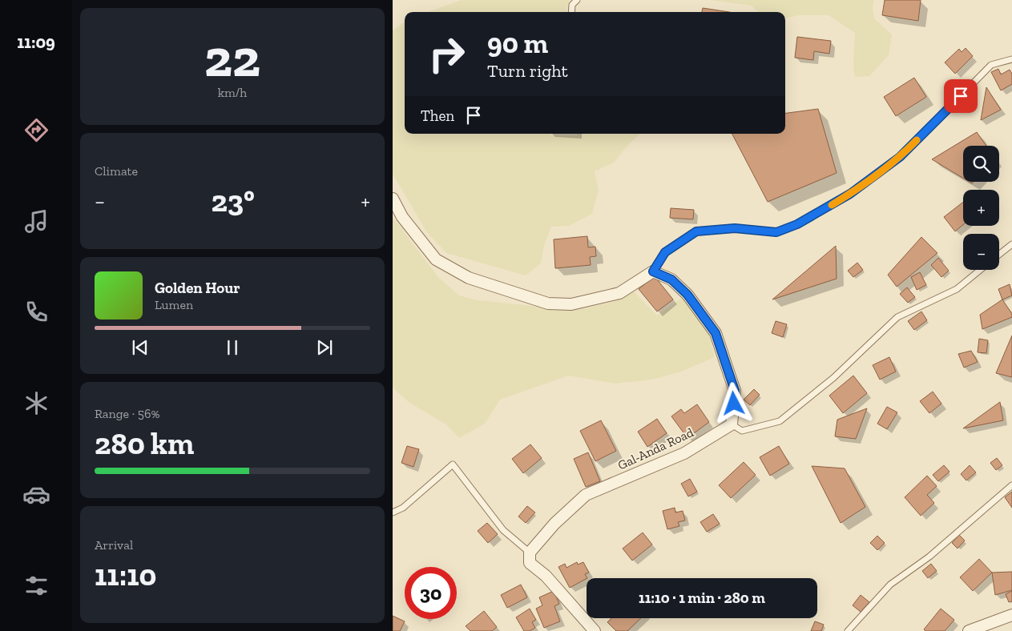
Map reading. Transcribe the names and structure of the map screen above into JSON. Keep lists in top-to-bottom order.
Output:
{
  "streets": {
    "street": ["Gal-Anda Road"]
  },
  "page": {
    "tabs": "11:09",
    "tile": [
      ["22", "km/h"],
      "Climate",
      ["Range · 56%", "280 km"],
      ["Arrival", "11:10"]
    ],
    "turn": ["90 m", "Turn right"],
    "then": "Then",
    "map_buttons": ["+", "−"],
    "heat": ["−", "23°", "+"],
    "song": ["Golden Hour", "Lumen"],
    "limit": "30",
    "trip": "11:10 · 1 min · 280 m"
  }
}
